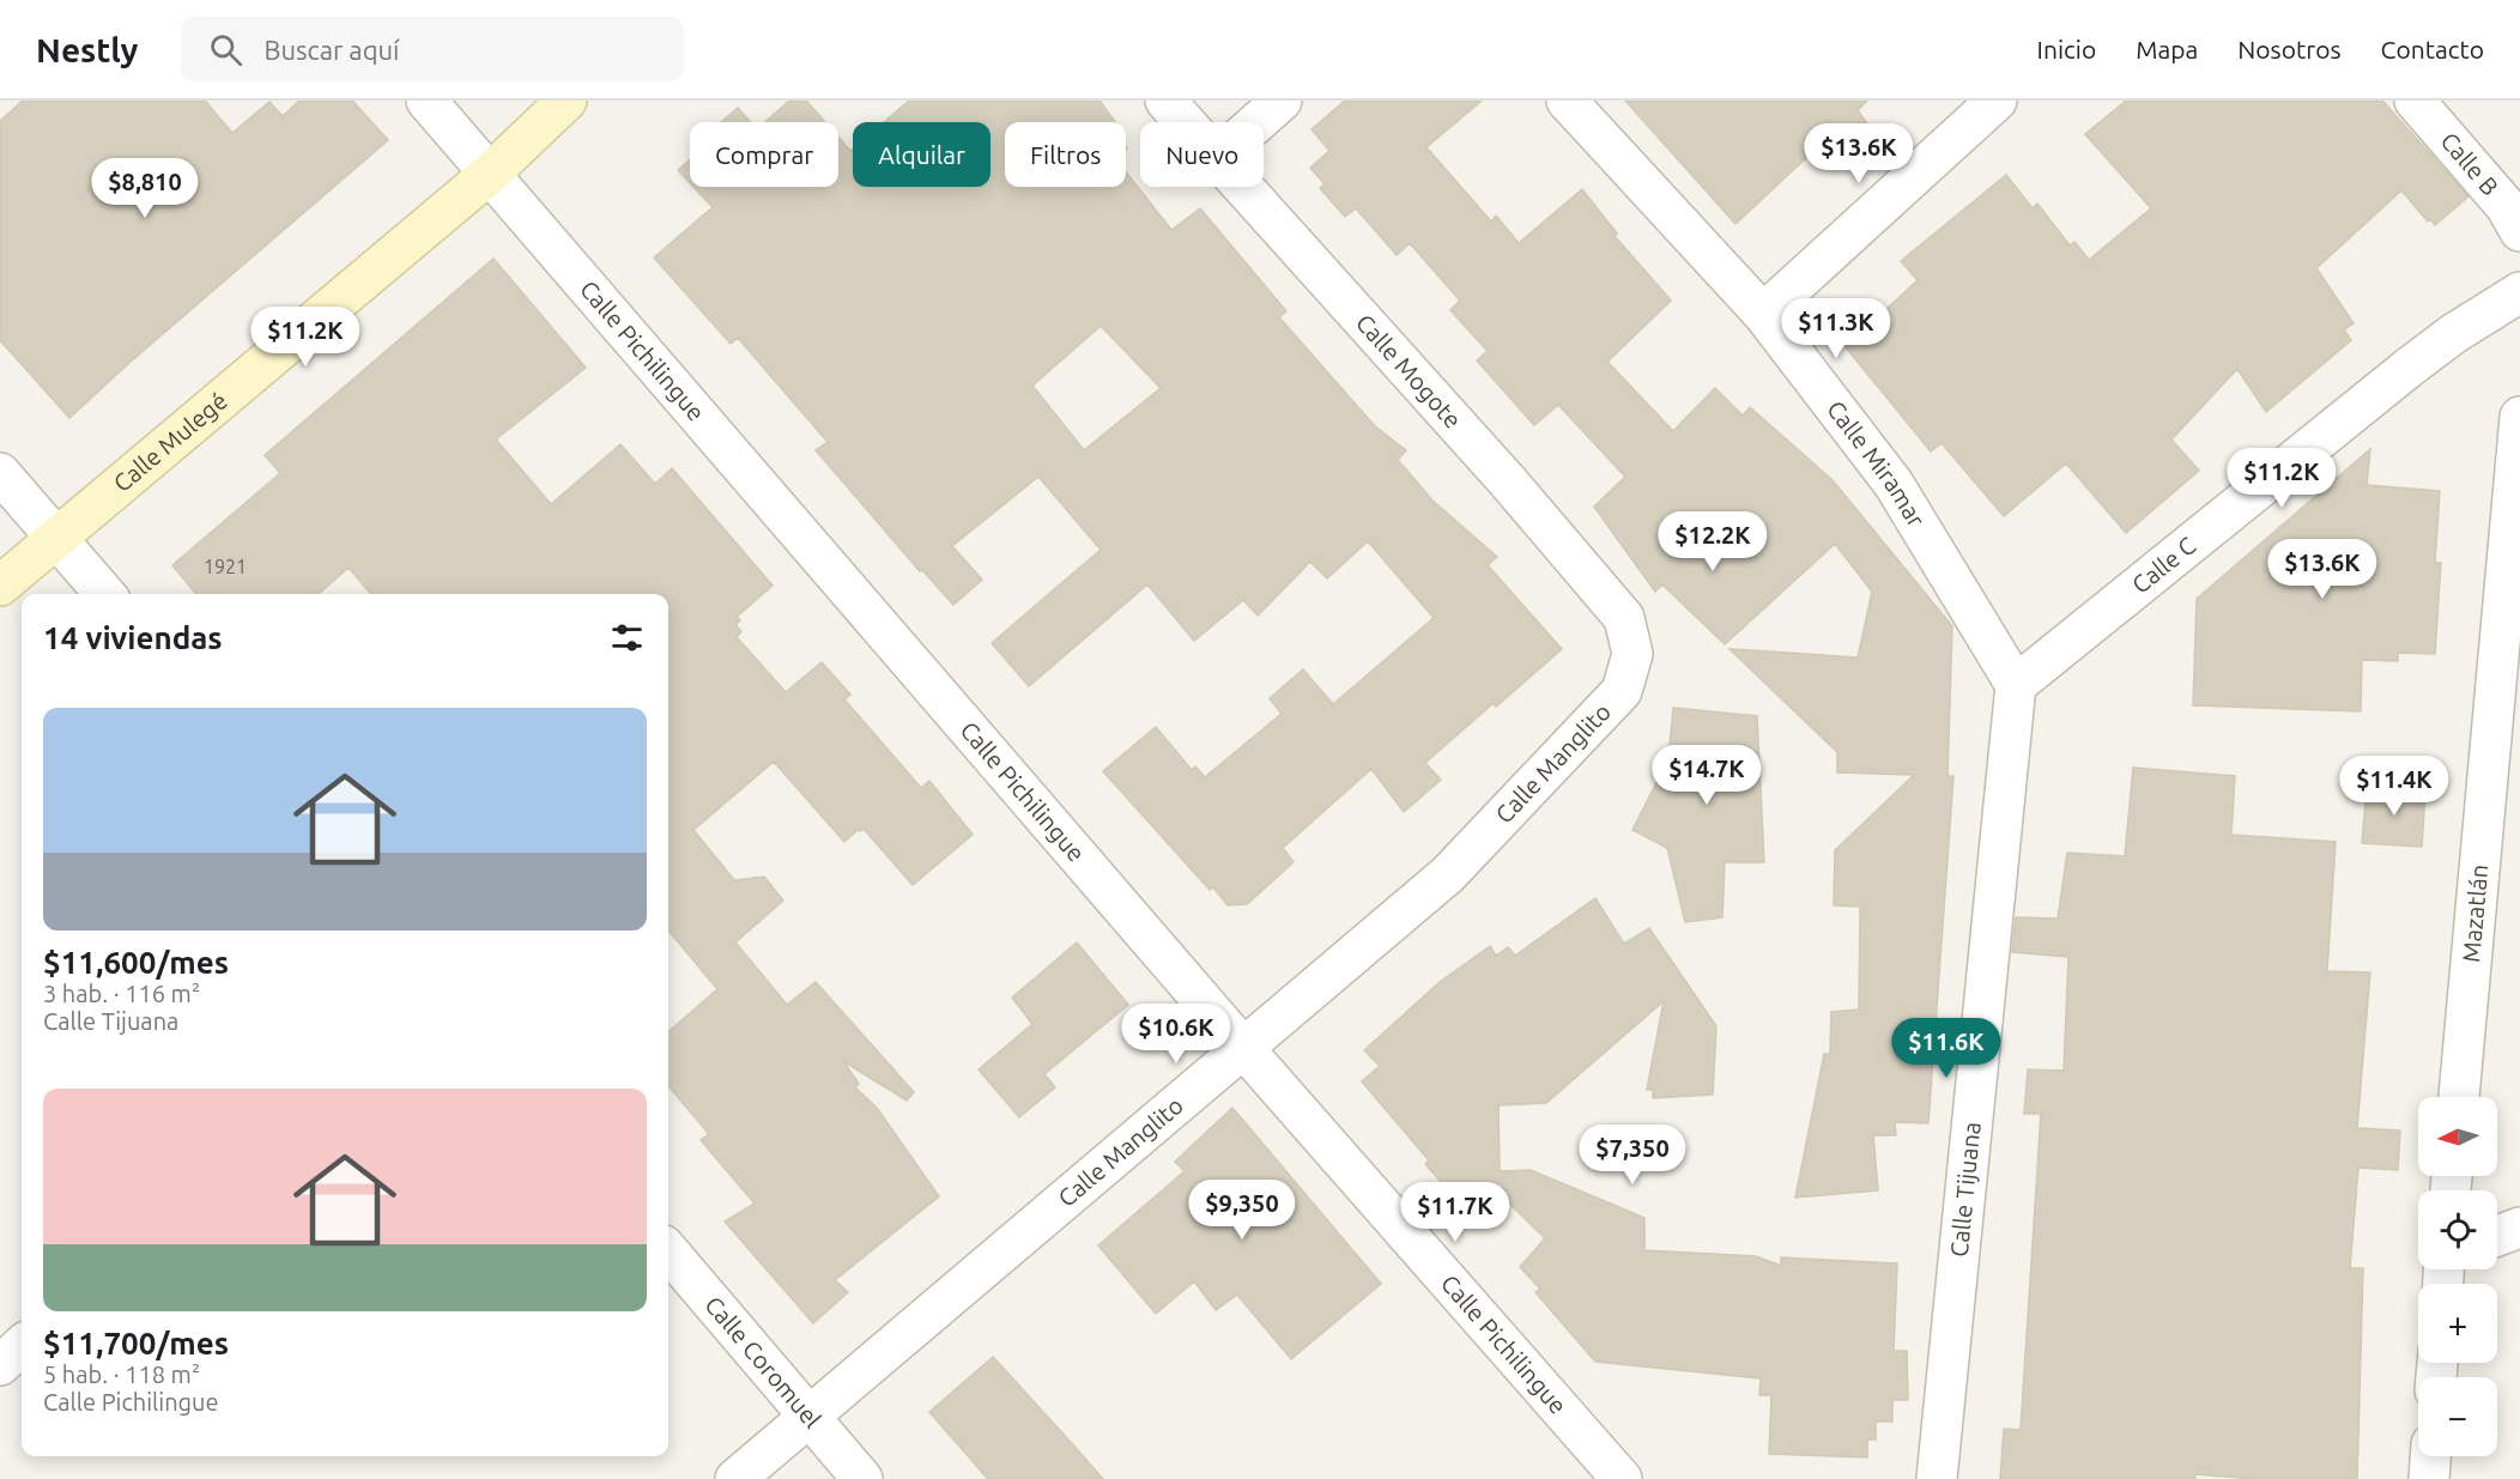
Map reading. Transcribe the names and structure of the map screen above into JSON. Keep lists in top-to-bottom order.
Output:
{
  "streets": {
    "street": [
      "Calle B",
      "Calle Pichilingue",
      "Calle Mogote",
      "Calle Mulegé",
      "Calle Miramar",
      "Calle C",
      "Calle Manglito",
      "Mazatlán",
      "Calle Tijuana",
      "Calle Coromuel"
    ]
  },
  "crossings": [
    ["Calle Pichilingue", "Calle Mulegé"],
    ["Calle Pichilingue", "Calle Manglito"],
    ["Calle Mogote", "Calle Manglito"],
    ["Calle Miramar", "Calle C"],
    ["Calle Miramar", "Calle Tijuana"],
    ["Calle C", "Calle Tijuana"],
    ["Calle Manglito", "Calle Coromuel"]
  ],
  "house_numbers": ["1921"],
  "north": "left",
  "page": {
    "header": "Nestly",
    "search": "Buscar aquí",
    "nav": [
      "Inicio",
      "Mapa",
      "Nosotros",
      "Contacto"
    ],
    "chip": [
      "Comprar",
      "Alquilar",
      "Filtros",
      "Nuevo"
    ],
    "price": [
      "$13.6K",
      "$8,810",
      "$11.3K",
      "$11.2K",
      "$11.2K",
      "$12.2K",
      "$13.6K",
      "$14.7K",
      "$11.4K",
      "$10.6K",
      "$11.6K",
      "$7,350",
      "$9,350",
      "$11.7K"
    ],
    "heading": "14 viviendas",
    "list": [
      {
        "name": "$11,600/mes",
        "note": "3 hab. · 116 m² · Calle Tijuana"
      },
      {
        "name": "$11,700/mes",
        "note": "5 hab. · 118 m² · Calle Pichilingue"
      }
    ],
    "map_buttons": ["+", "−"]
  }
}
